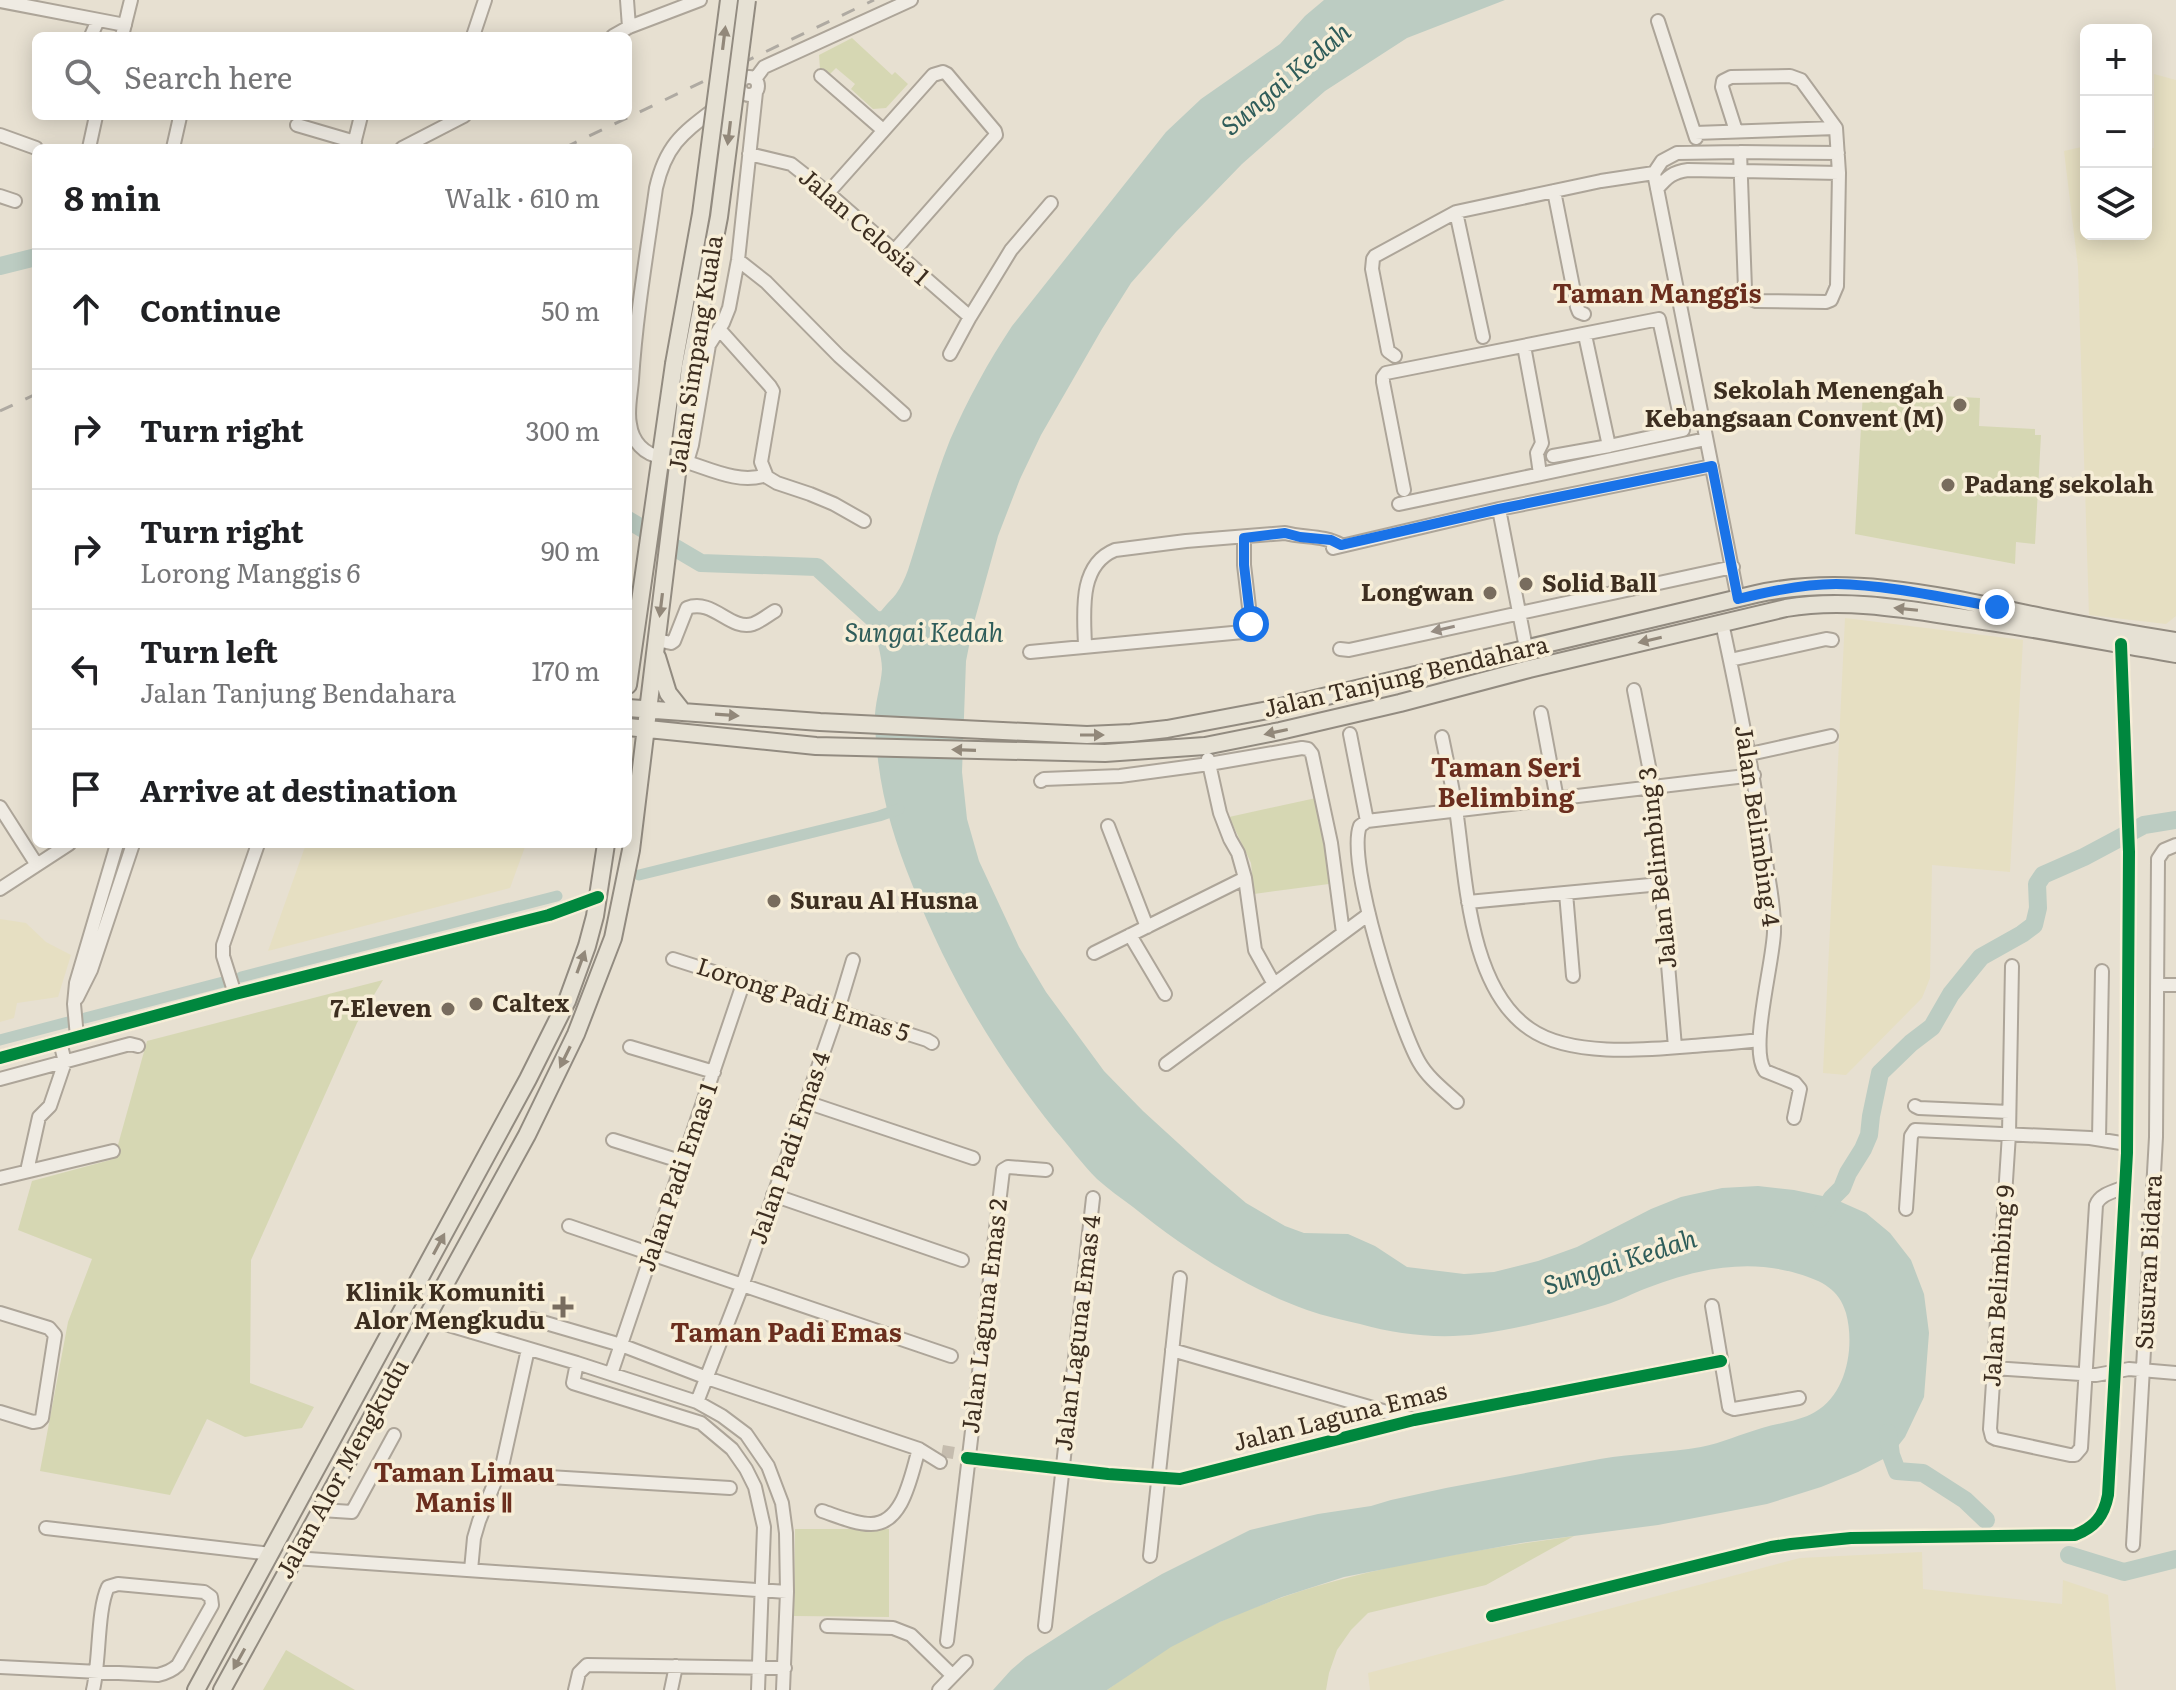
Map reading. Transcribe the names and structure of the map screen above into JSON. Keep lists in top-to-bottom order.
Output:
{
  "streets": {
    "main road": ["Jalan Simpang Kuala", "Jalan Tanjung Bendahara", "Jalan Alor Mengkudu"],
    "street": [
      "Jalan Celosia 1",
      "Jalan Belimbing 4",
      "Jalan Belimbing 3",
      "Lorong Padi Emas 5",
      "Jalan Padi Emas 4",
      "Jalan Padi Emas 1",
      "Susuran Bidara",
      "Jalan Belimbing 9",
      "Jalan Laguna Emas 2",
      "Jalan Laguna Emas 4",
      "Jalan Laguna Emas"
    ]
  },
  "crossings": [
    ["Jalan Simpang Kuala", "Jalan Tanjung Bendahara"],
    ["Jalan Simpang Kuala", "Jalan Alor Mengkudu"],
    ["Jalan Tanjung Bendahara", "Jalan Belimbing 4"],
    ["Jalan Tanjung Bendahara", "Jalan Alor Mengkudu"],
    ["Lorong Padi Emas 5", "Jalan Padi Emas 4"],
    ["Lorong Padi Emas 5", "Jalan Padi Emas 1"],
    ["Jalan Padi Emas 4", "Jalan Laguna Emas"],
    ["Jalan Padi Emas 1", "Jalan Laguna Emas"],
    ["Jalan Laguna Emas 2", "Jalan Laguna Emas"],
    ["Jalan Laguna Emas 4", "Jalan Laguna Emas"]
  ],
  "districts": [
    "Taman Manggis",
    "Taman Seri Belimbing",
    "Taman Padi Emas",
    "Taman Limau Manis Ⅱ"
  ],
  "water": ["Sungai Kedah"],
  "places": {
    "other": [
      "Sekolah Menengah Kebangsaan Convent (M)",
      "Padang sekolah",
      "Solid Ball",
      "Longwan",
      "Surau Al Husna",
      "Caltex",
      "7-Eleven"
    ],
    "health": ["Klinik Komuniti Alor Mengkudu"]
  },
  "page": {
    "map_buttons": ["+", "−"],
    "search": "Search here",
    "heading": ["8 min", "Walk · 610 m"],
    "list": [
      ["Continue", "50 m"],
      ["Turn right", "300 m"],
      ["Turn right", "Lorong Manggis 6", "90 m"],
      ["Turn left", "Jalan Tanjung Bendahara", "170 m"],
      "Arrive at destination"
    ]
  }
}
